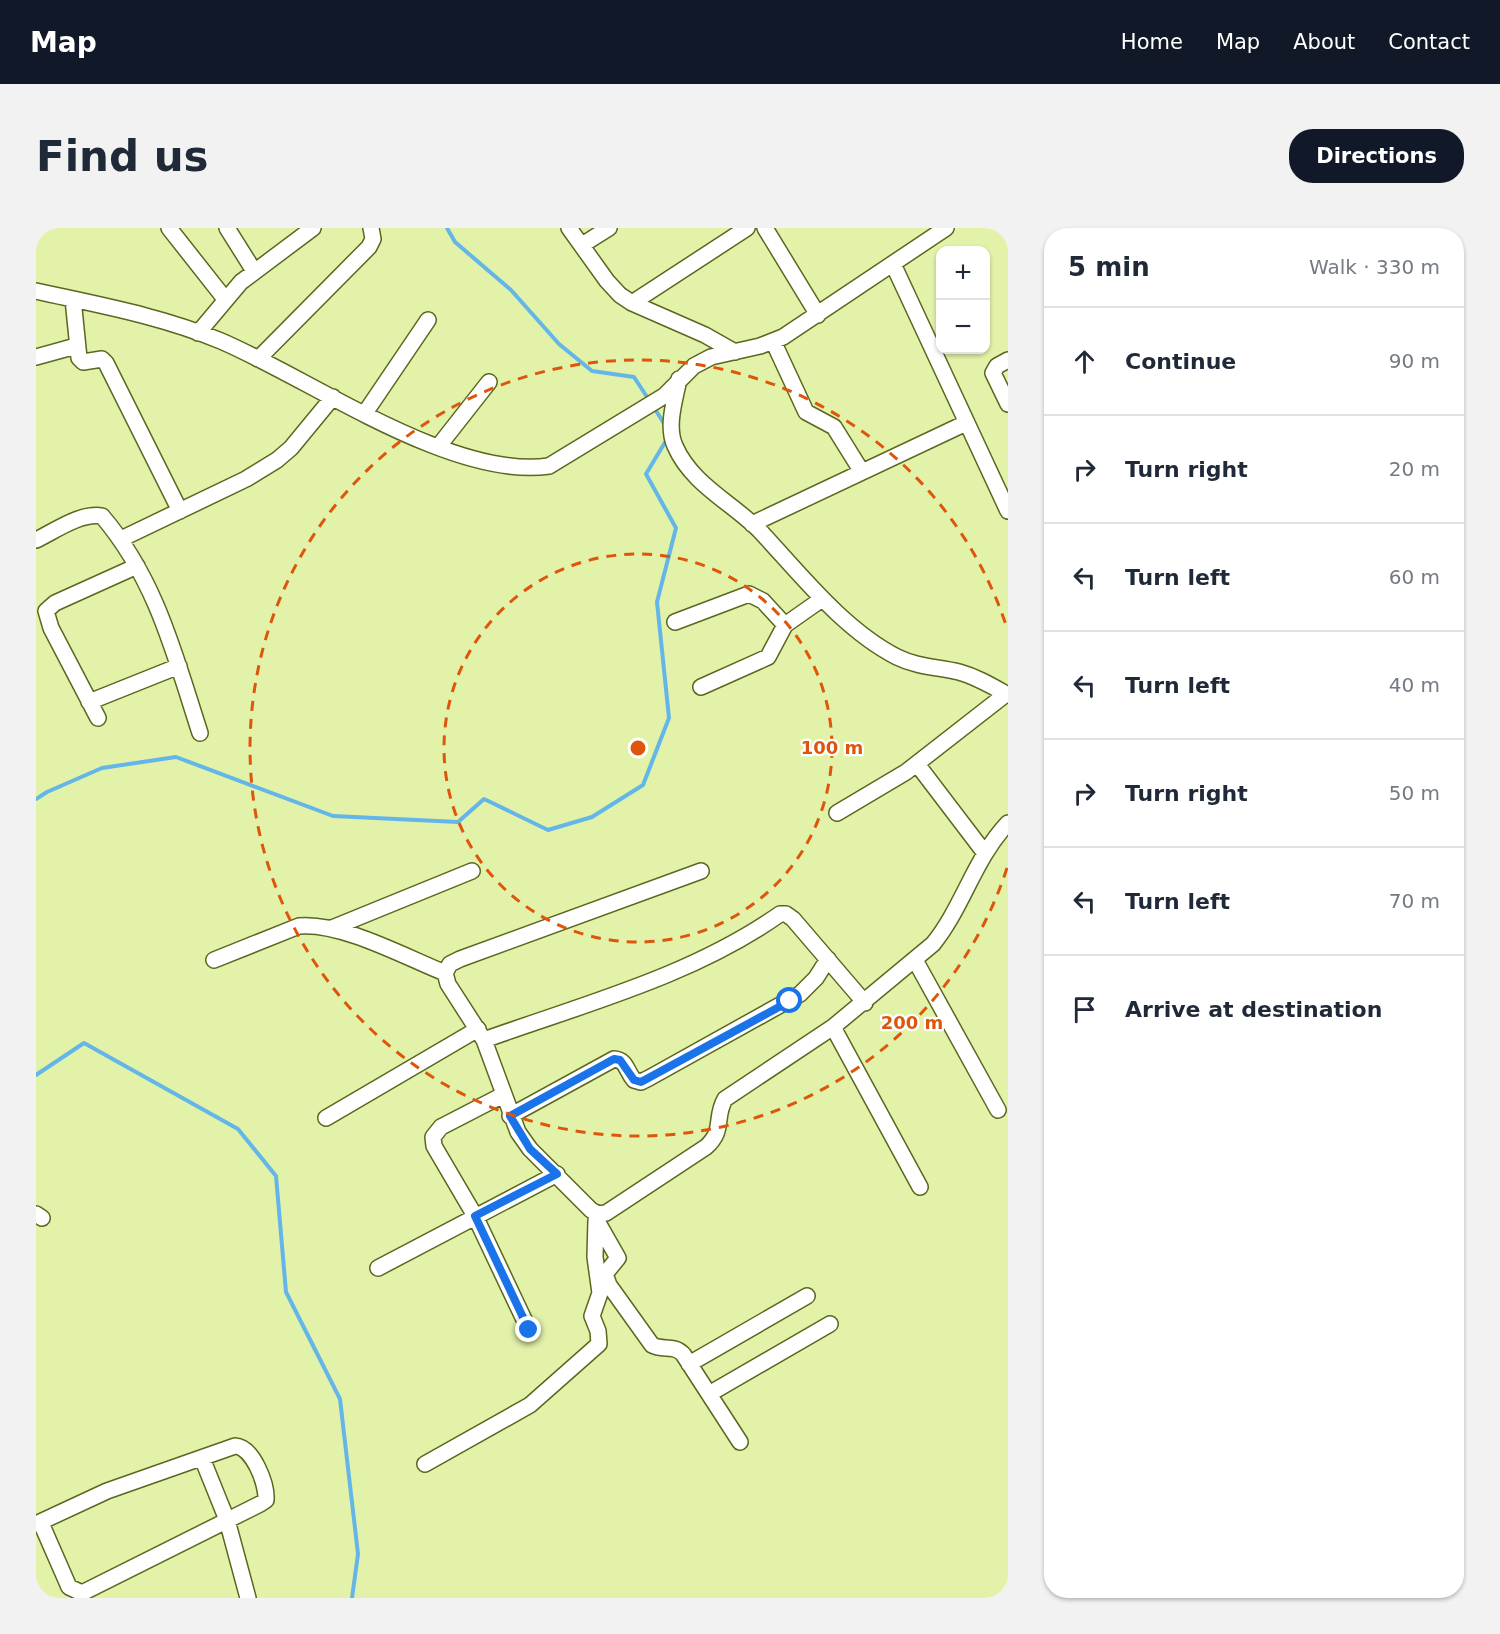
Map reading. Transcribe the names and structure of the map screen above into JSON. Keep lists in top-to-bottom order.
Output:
{
  "page": {
    "header": "Map",
    "nav": [
      "Home",
      "Map",
      "About",
      "Contact"
    ],
    "buttons": "Directions",
    "title": "Find us",
    "heading": ["5 min", "Walk · 330 m"],
    "map_buttons": ["+", "−"],
    "list": [
      ["Continue", "90 m"],
      ["Turn right", "20 m"],
      ["Turn left", "60 m"],
      ["Turn left", "40 m"],
      ["Turn right", "50 m"],
      ["Turn left", "70 m"],
      "Arrive at destination"
    ]
  },
  "rings": ["100 m", "200 m"]
}
